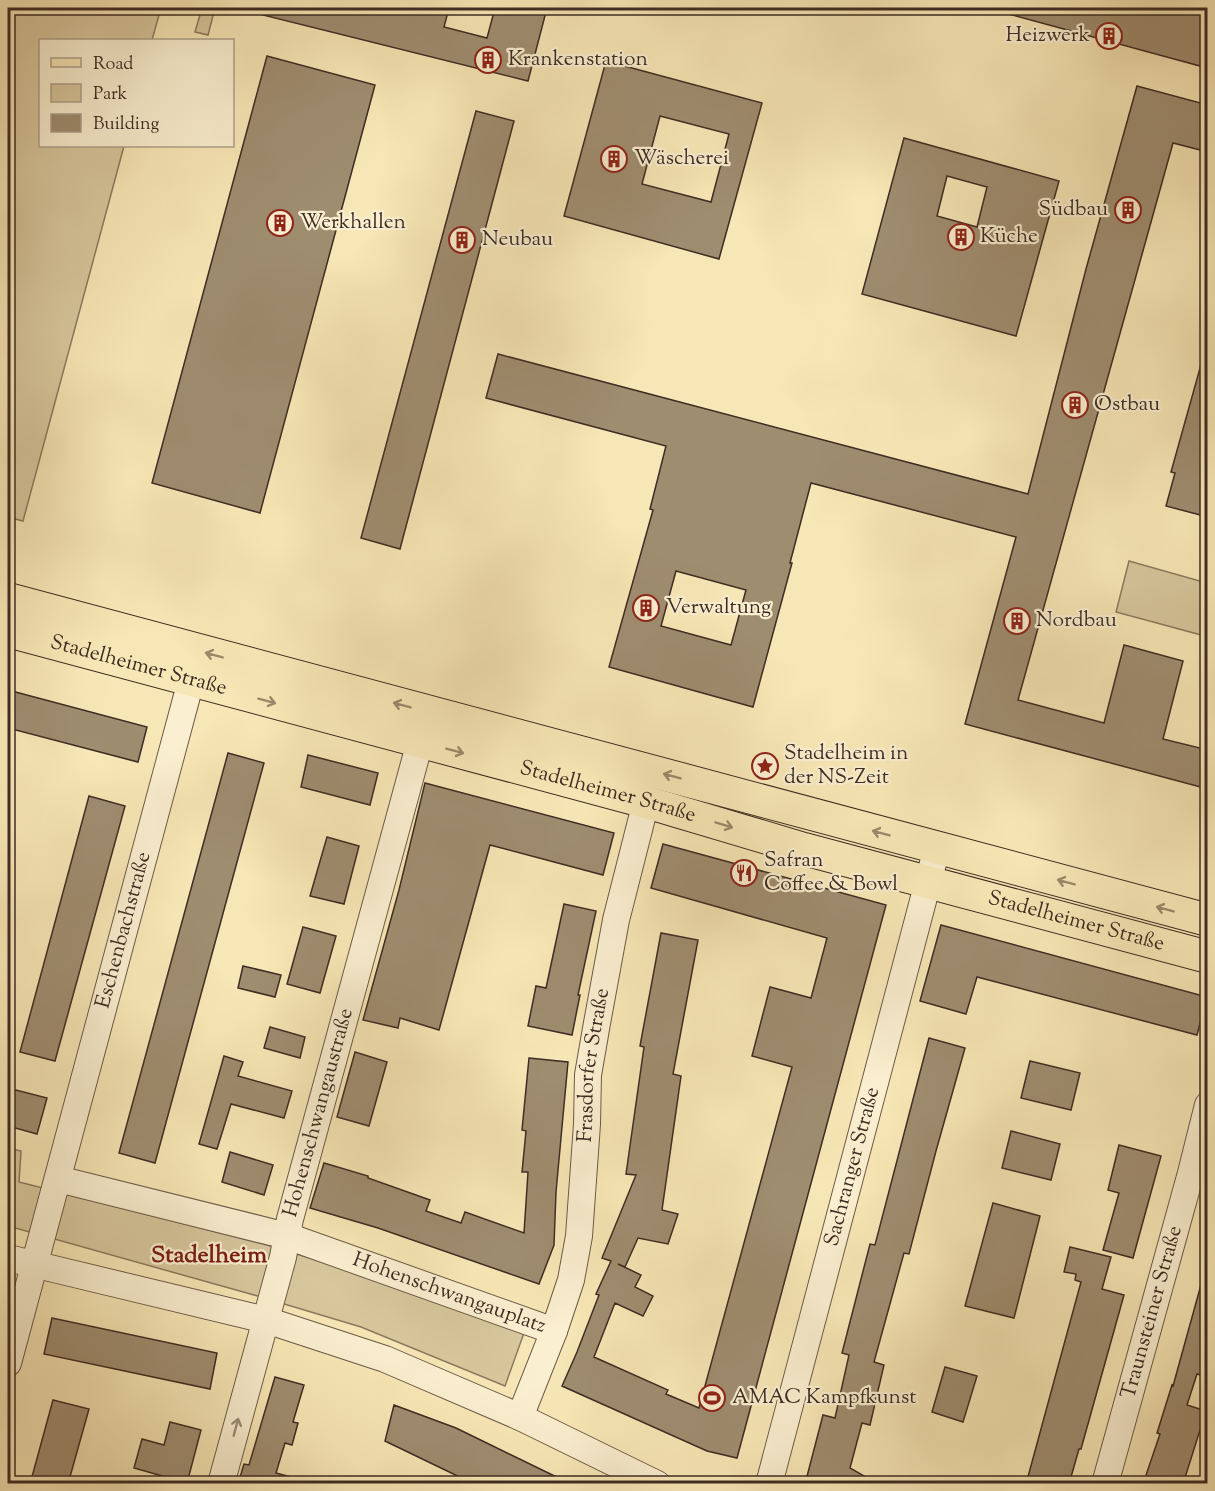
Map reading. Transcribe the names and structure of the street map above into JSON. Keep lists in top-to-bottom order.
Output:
{
  "streets": {
    "main road": ["Stadelheimer Straße"],
    "street": [
      "Eschenbachstraße",
      "Frasdorfer Straße",
      "Hohenschwangaustraße",
      "Sachranger Straße",
      "Hohenschwangauplatz",
      "Traunsteiner Straße"
    ]
  },
  "crossings": [
    ["Stadelheimer Straße", "Eschenbachstraße"],
    ["Stadelheimer Straße", "Frasdorfer Straße"],
    ["Stadelheimer Straße", "Hohenschwangaustraße"],
    ["Stadelheimer Straße", "Sachranger Straße"],
    ["Eschenbachstraße", "Hohenschwangauplatz"],
    ["Frasdorfer Straße", "Hohenschwangauplatz"],
    ["Hohenschwangaustraße", "Hohenschwangauplatz"]
  ],
  "districts": ["Stadelheim"],
  "places": {
    "building": [
      "Heizwerk",
      "Krankenstation",
      "Wäscherei",
      "Südbau",
      "Werkhallen",
      "Küche",
      "Neubau",
      "Ostbau",
      "Verwaltung",
      "Nordbau"
    ],
    "place": ["Stadelheim in der NS-Zeit"],
    "restaurant": ["Safran Coffee & Bowl"],
    "sports": ["AMAC Kampfkunst"]
  },
  "legend": ["Road", "Park", "Building"]
}
